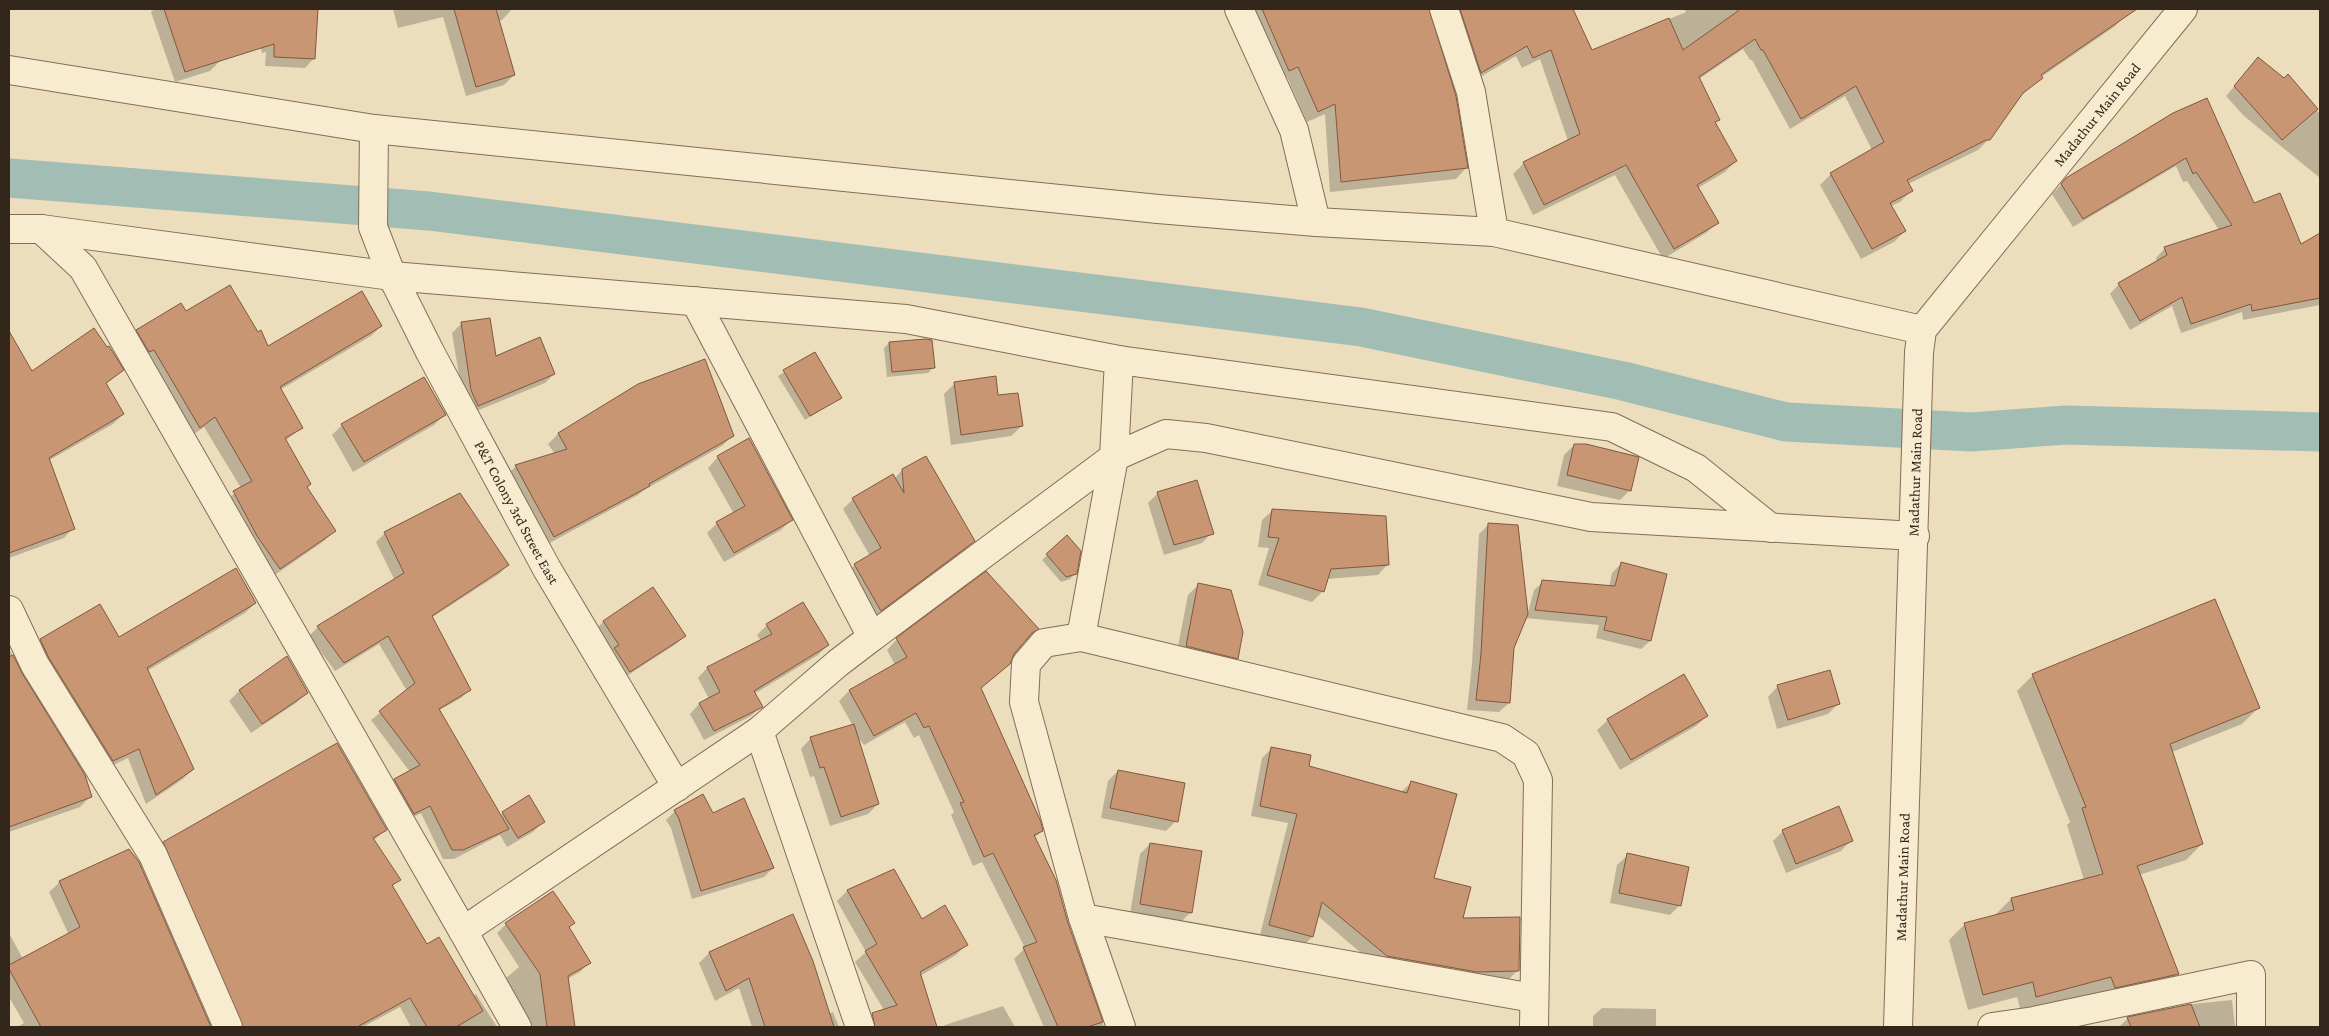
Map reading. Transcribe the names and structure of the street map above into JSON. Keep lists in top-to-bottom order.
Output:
{
  "streets": {
    "street": ["Madathur Main Road", "P&T Colony 3rd Street East"]
  }
}
